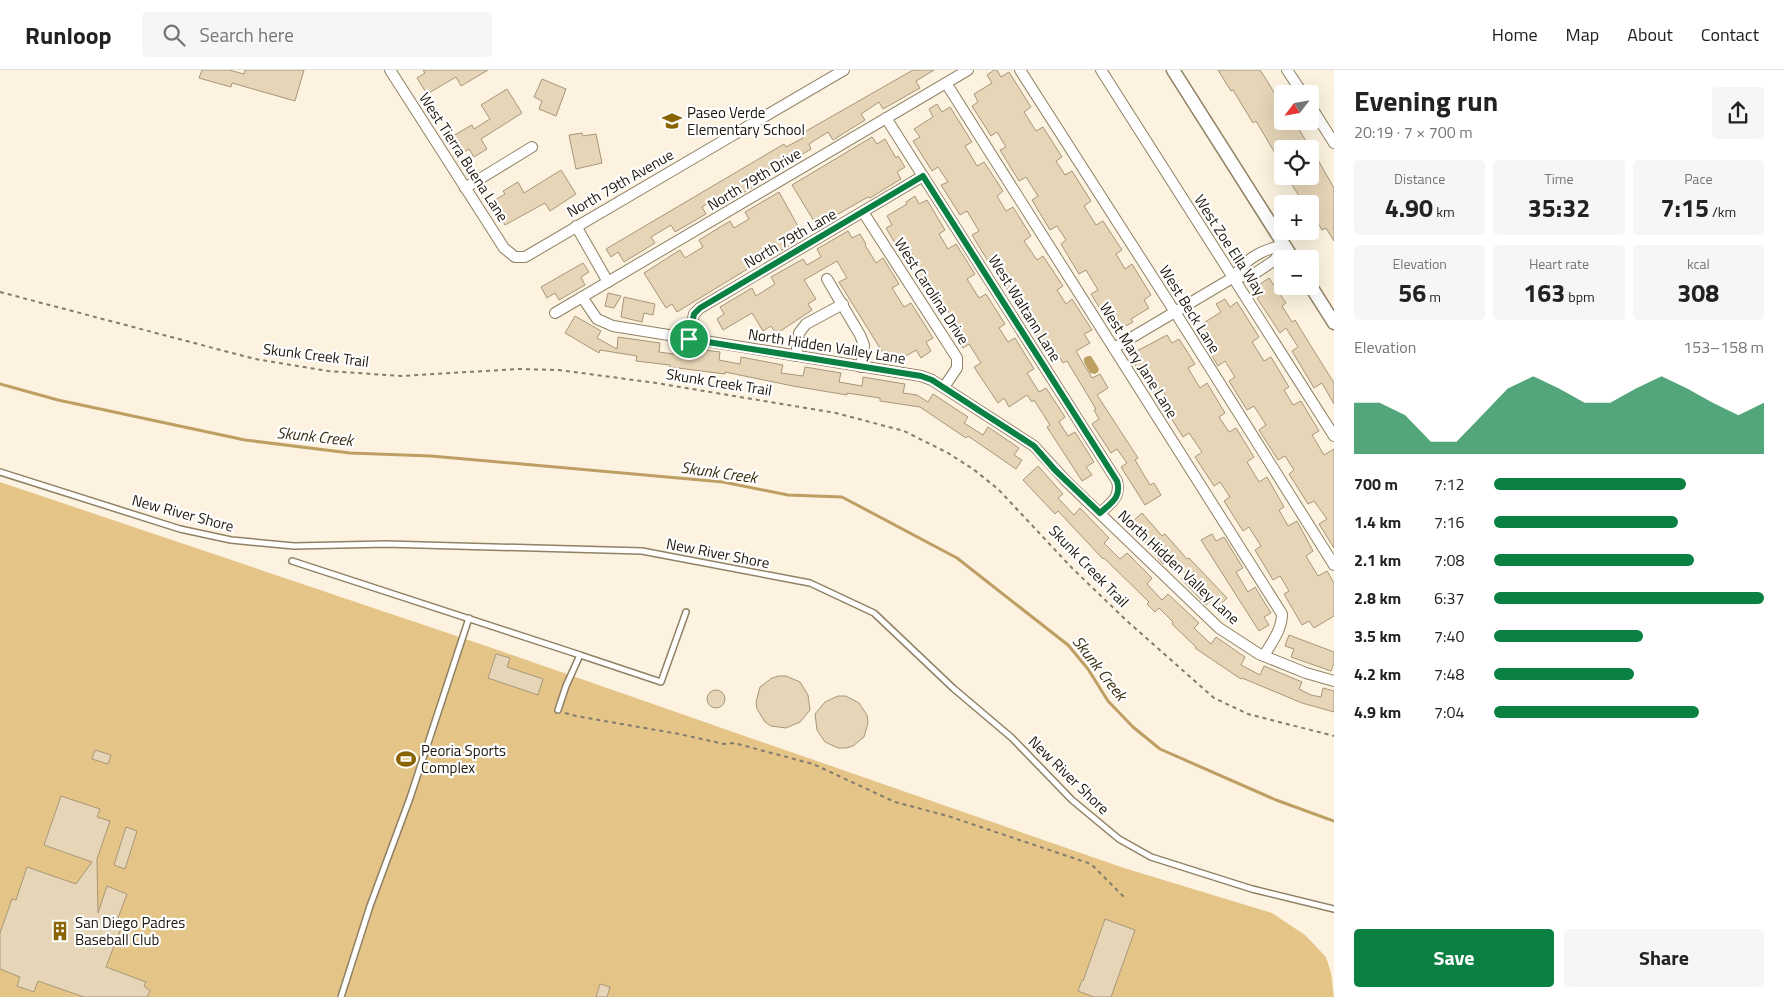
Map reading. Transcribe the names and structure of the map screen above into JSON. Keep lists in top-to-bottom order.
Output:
{
  "streets": {
    "street": [
      "West Tierra Buena Lane",
      "North 79th Drive",
      "North 79th Avenue",
      "North 79th Lane",
      "West Zoe Ella Way",
      "West Carolina Drive",
      "West Waltann Lane",
      "West Beck Lane",
      "North Hidden Valley Lane",
      "West Mary Jane Lane"
    ],
    "lane": ["New River Shore"],
    "path": ["Skunk Creek Trail"]
  },
  "crossings": [
    ["West Tierra Buena Lane", "North 79th Avenue"],
    ["North 79th Drive", "West Waltann Lane"],
    ["North 79th Drive", "North Hidden Valley Lane"],
    ["North 79th Drive", "West Mary Jane Lane"],
    ["North 79th Lane", "West Carolina Drive"],
    ["North 79th Lane", "West Waltann Lane"],
    ["North 79th Lane", "North Hidden Valley Lane"],
    ["West Carolina Drive", "North Hidden Valley Lane"],
    ["West Waltann Lane", "North Hidden Valley Lane"],
    ["North Hidden Valley Lane", "West Mary Jane Lane"]
  ],
  "water": ["Skunk Creek"],
  "places": {
    "school or university": ["Paseo Verde Elementary School"],
    "sports": ["Peoria Sports Complex"],
    "building": ["San Diego Padres Baseball Club"]
  },
  "north": "bottom left",
  "page": {
    "header": "Runloop",
    "search": "Search here",
    "nav": [
      "Home",
      "Map",
      "About",
      "Contact"
    ],
    "heading": ["Evening run", "20:19 · 7 × 700 m"],
    "map_buttons": ["+", "−"],
    "stats": [
      ["Distance", "4.90 km"],
      ["Time", "35:32"],
      ["Pace", "7:15 /km"],
      ["Elevation", "56 m"],
      ["Heart rate", "163 bpm"],
      ["kcal", "308"]
    ],
    "chart": ["Elevation", "153–158 m"],
    "list": [
      {
        "name": "700 m",
        "note": "7:12"
      },
      {
        "name": "1.4 km",
        "note": "7:16"
      },
      {
        "name": "2.1 km",
        "note": "7:08"
      },
      {
        "name": "2.8 km",
        "note": "6:37"
      },
      {
        "name": "3.5 km",
        "note": "7:40"
      },
      {
        "name": "4.2 km",
        "note": "7:48"
      },
      {
        "name": "4.9 km",
        "note": "7:04"
      }
    ],
    "buttons": ["Save", "Share"]
  }
}
